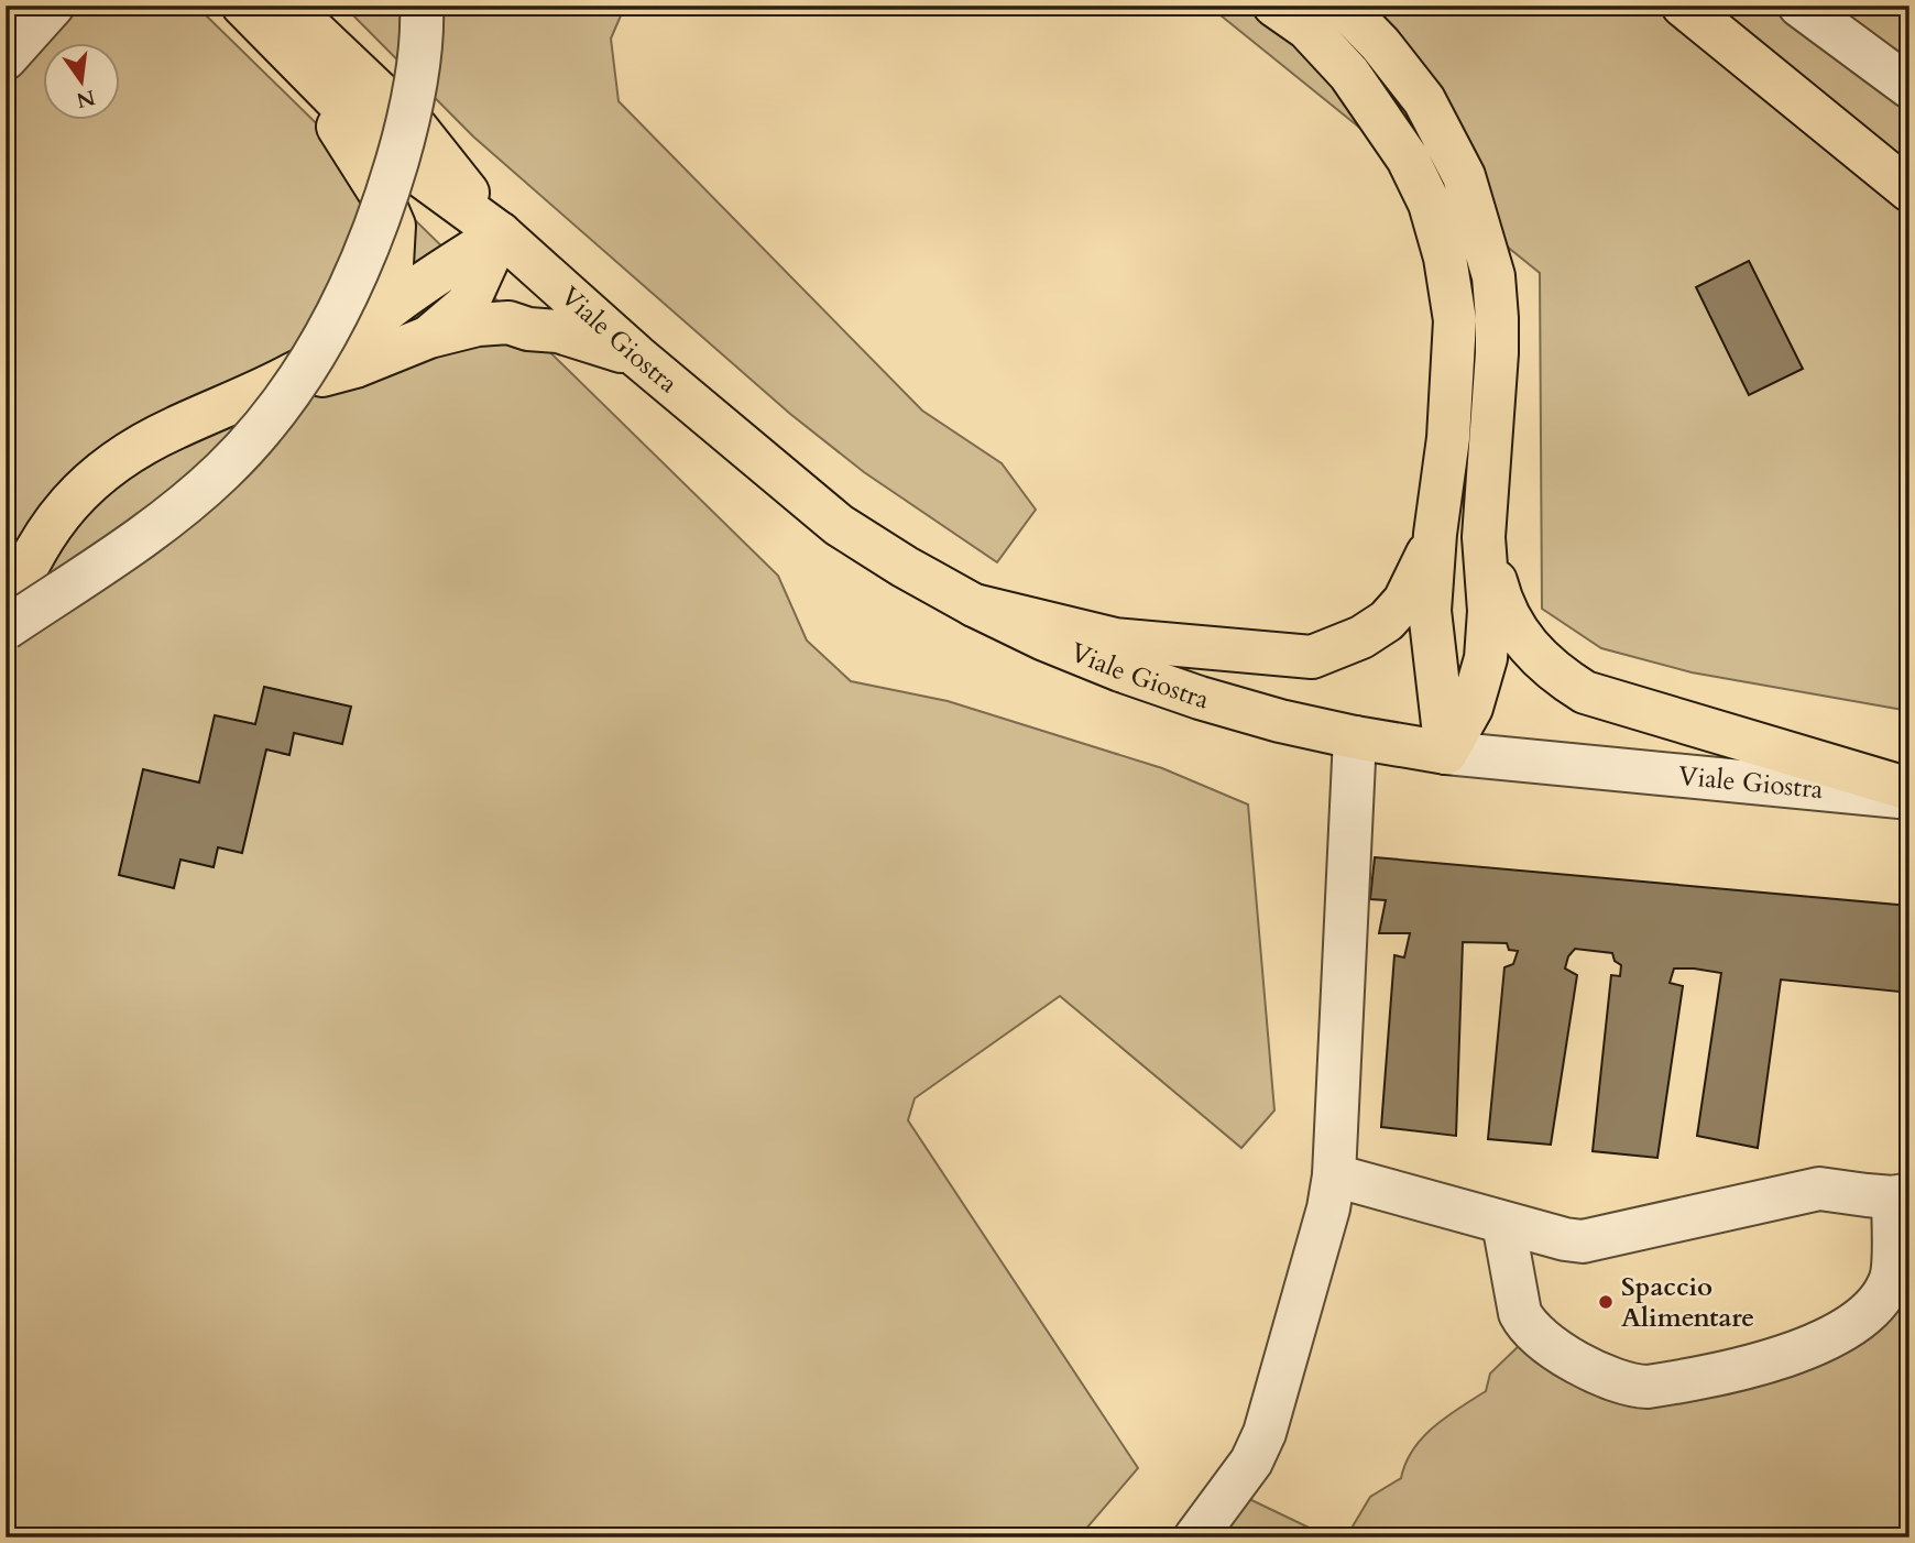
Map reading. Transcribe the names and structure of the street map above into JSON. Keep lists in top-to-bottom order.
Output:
{
  "streets": {
    "main road": ["Viale Giostra"]
  },
  "places": ["Spaccio Alimentare"],
  "north": "bottom"
}
